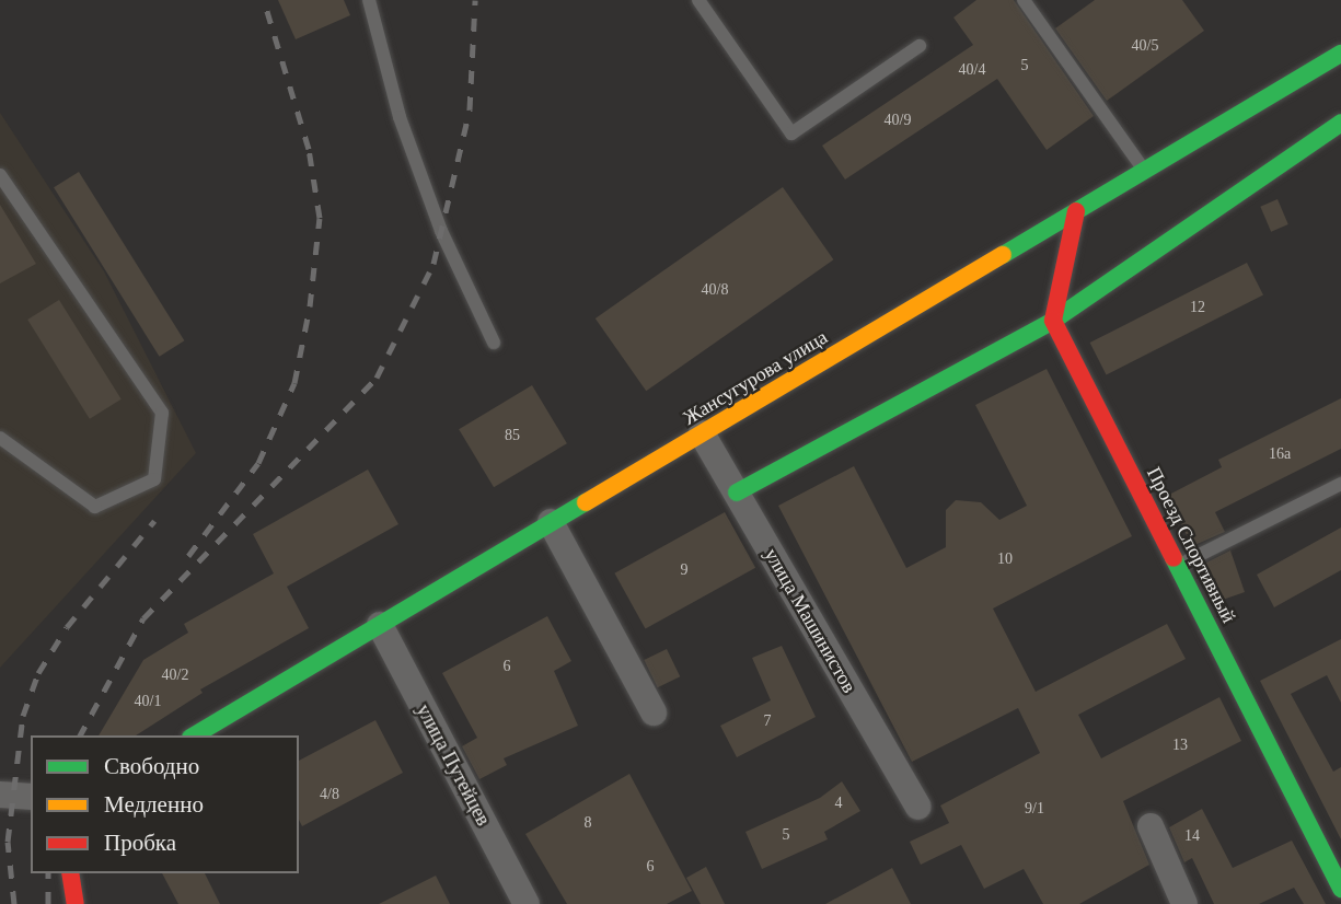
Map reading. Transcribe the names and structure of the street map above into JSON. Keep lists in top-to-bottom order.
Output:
{
  "streets": {
    "street": [
      "Жансугурова улица",
      "Проезд Спортивный",
      "улица Машинистов",
      "улица Путейцев"
    ]
  },
  "crossings": [
    ["Жансугурова улица", "улица Машинистов"],
    ["Жансугурова улица", "улица Путейцев"]
  ],
  "house_numbers": [
    "40/5",
    "5",
    "40/4",
    "40/9",
    "40/8",
    "12",
    "85",
    "16а",
    "10",
    "9",
    "6",
    "40/2",
    "40/1",
    "7",
    "13",
    "4/8",
    "4",
    "9/1",
    "8",
    "5",
    "14",
    "6"
  ],
  "legend": ["Свободно", "Медленно", "Пробка"]
}
